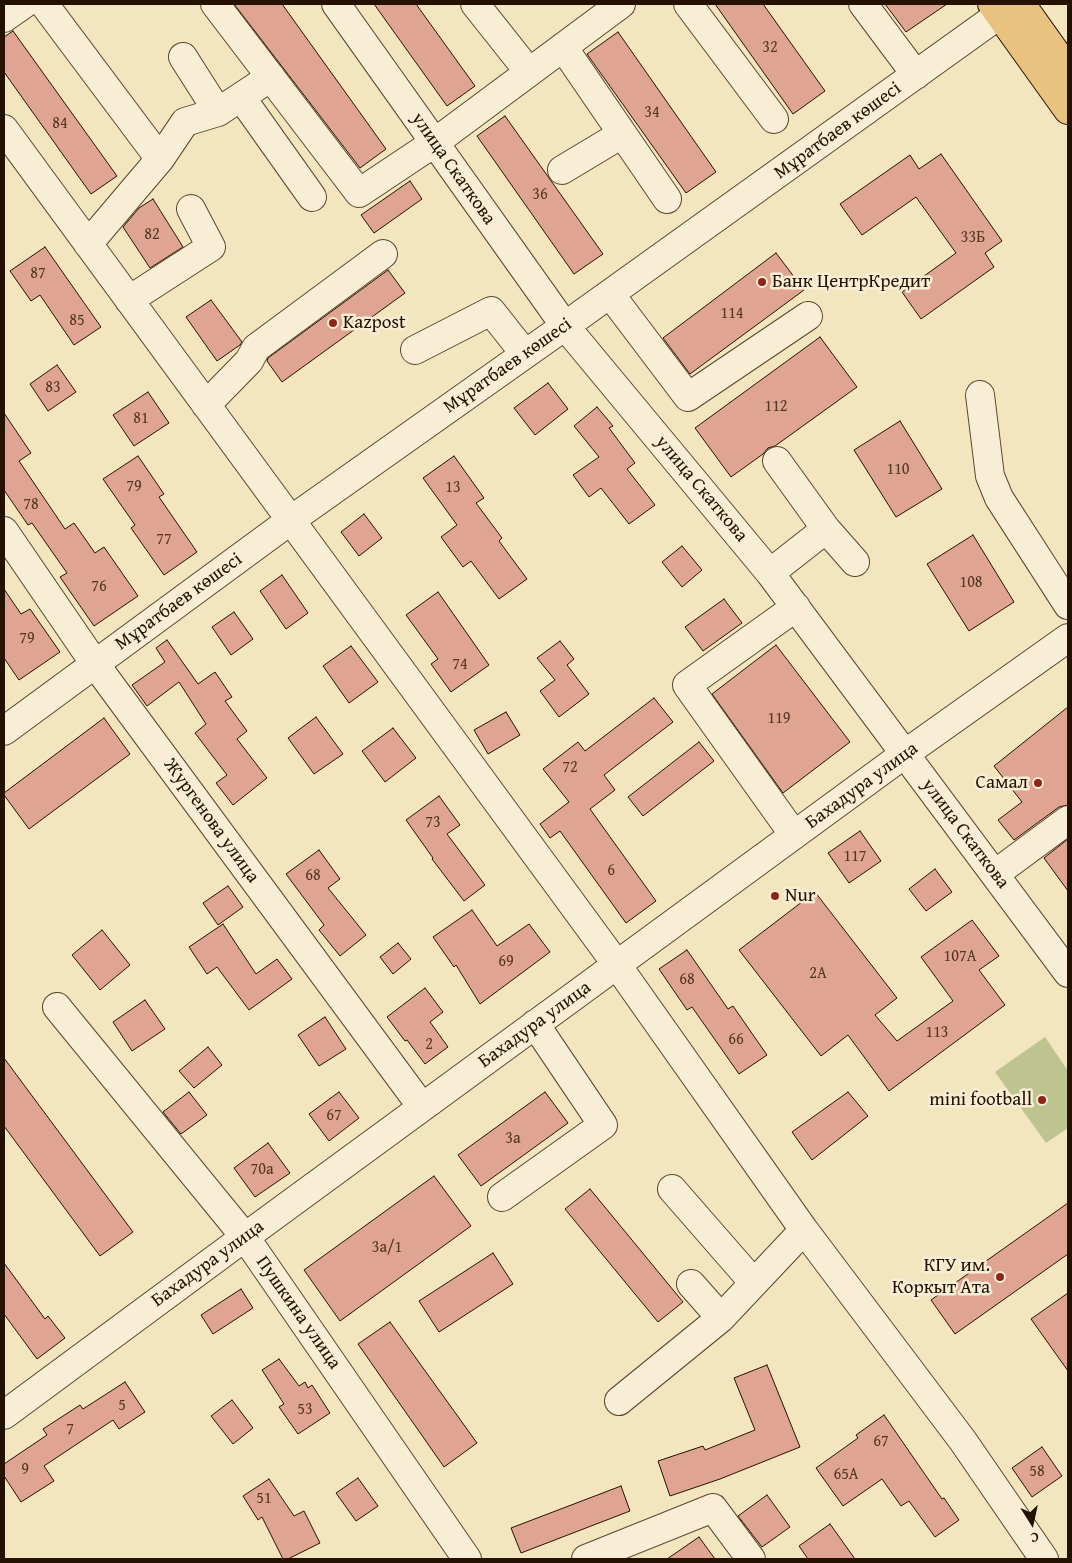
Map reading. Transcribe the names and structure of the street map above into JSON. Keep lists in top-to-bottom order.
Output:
{
  "streets": {
    "street": [
      "Мұратбаев көшесі",
      "улица Скаткова",
      "Бахадура улица",
      "Жургенова улица",
      "Пушкина улица"
    ]
  },
  "crossings": [
    ["Мұратбаев көшесі", "улица Скаткова"],
    ["Мұратбаев көшесі", "Жургенова улица"],
    ["улица Скаткова", "Бахадура улица"],
    ["Бахадура улица", "Жургенова улица"],
    ["Бахадура улица", "Пушкина улица"]
  ],
  "places": [
    "Банк ЦентрКредит",
    "Kazpost",
    "Самал",
    "Nur",
    "mini football",
    "КГУ им. Коркыт Ата"
  ],
  "house_numbers": [
    "32",
    "34",
    "84",
    "36",
    "82",
    "33Б",
    "87",
    "114",
    "85",
    "83",
    "112",
    "81",
    "110",
    "79",
    "13",
    "78",
    "77",
    "108",
    "76",
    "79",
    "74",
    "119",
    "72",
    "73",
    "117",
    "6",
    "68",
    "107А",
    "69",
    "2А",
    "68",
    "113",
    "66",
    "2",
    "67",
    "3а",
    "70а",
    "3а/1",
    "5",
    "53",
    "7",
    "67",
    "9",
    "58",
    "65А",
    "51"
  ],
  "north": "bottom"
}
